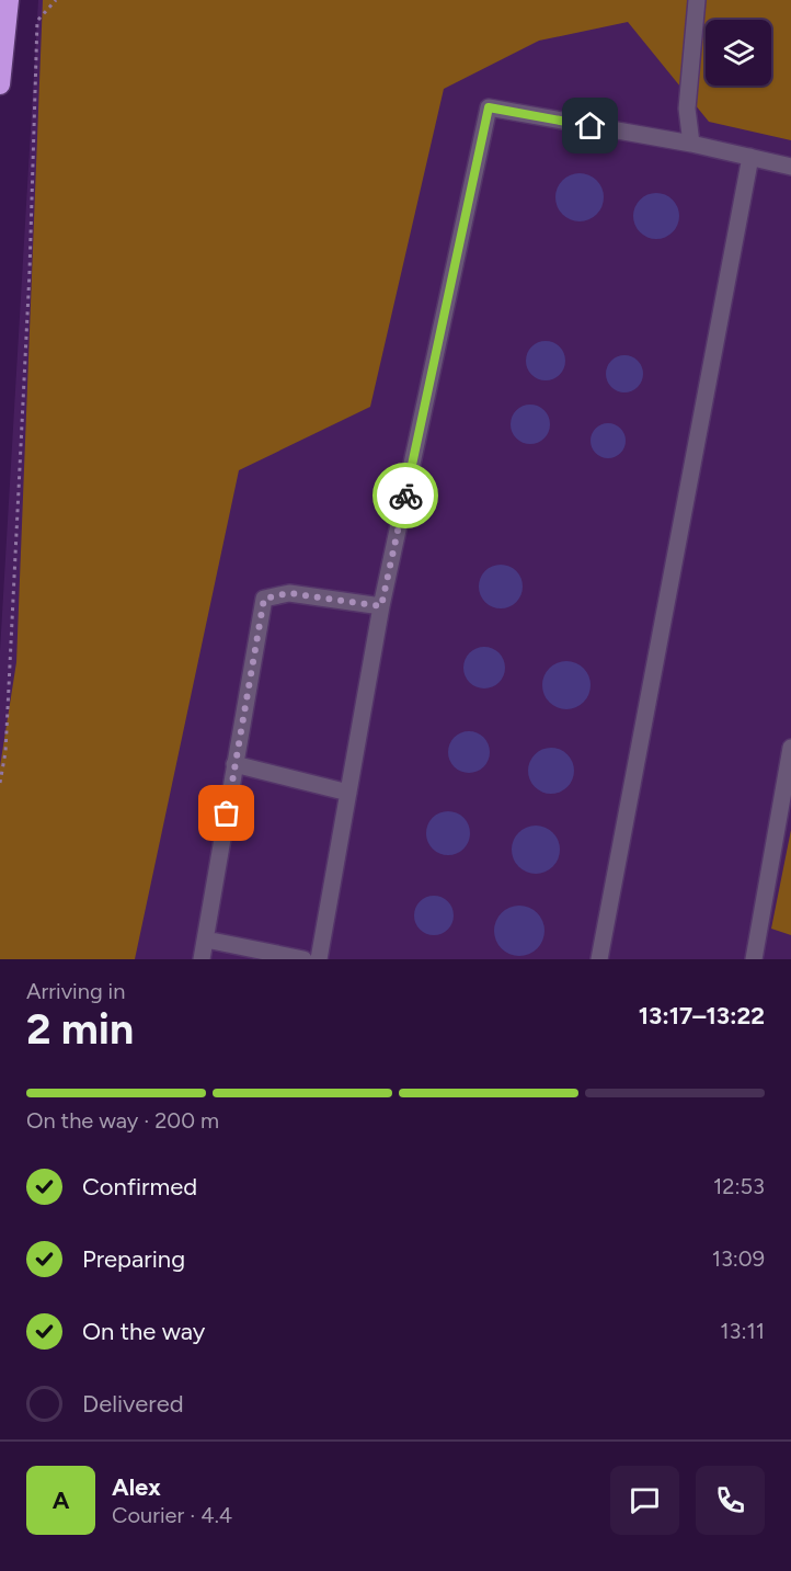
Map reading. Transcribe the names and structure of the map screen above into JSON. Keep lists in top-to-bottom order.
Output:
{
  "page": {
    "heading": ["2 min", "Arriving in", "13:17–13:22"],
    "panel": ["Alex", "Courier · 4.4"],
    "bar": "On the way · 200 m",
    "list": [
      ["Confirmed", "12:53"],
      ["Preparing", "13:09"],
      ["On the way", "13:11"],
      "Delivered"
    ],
    "round": "A"
  }
}
